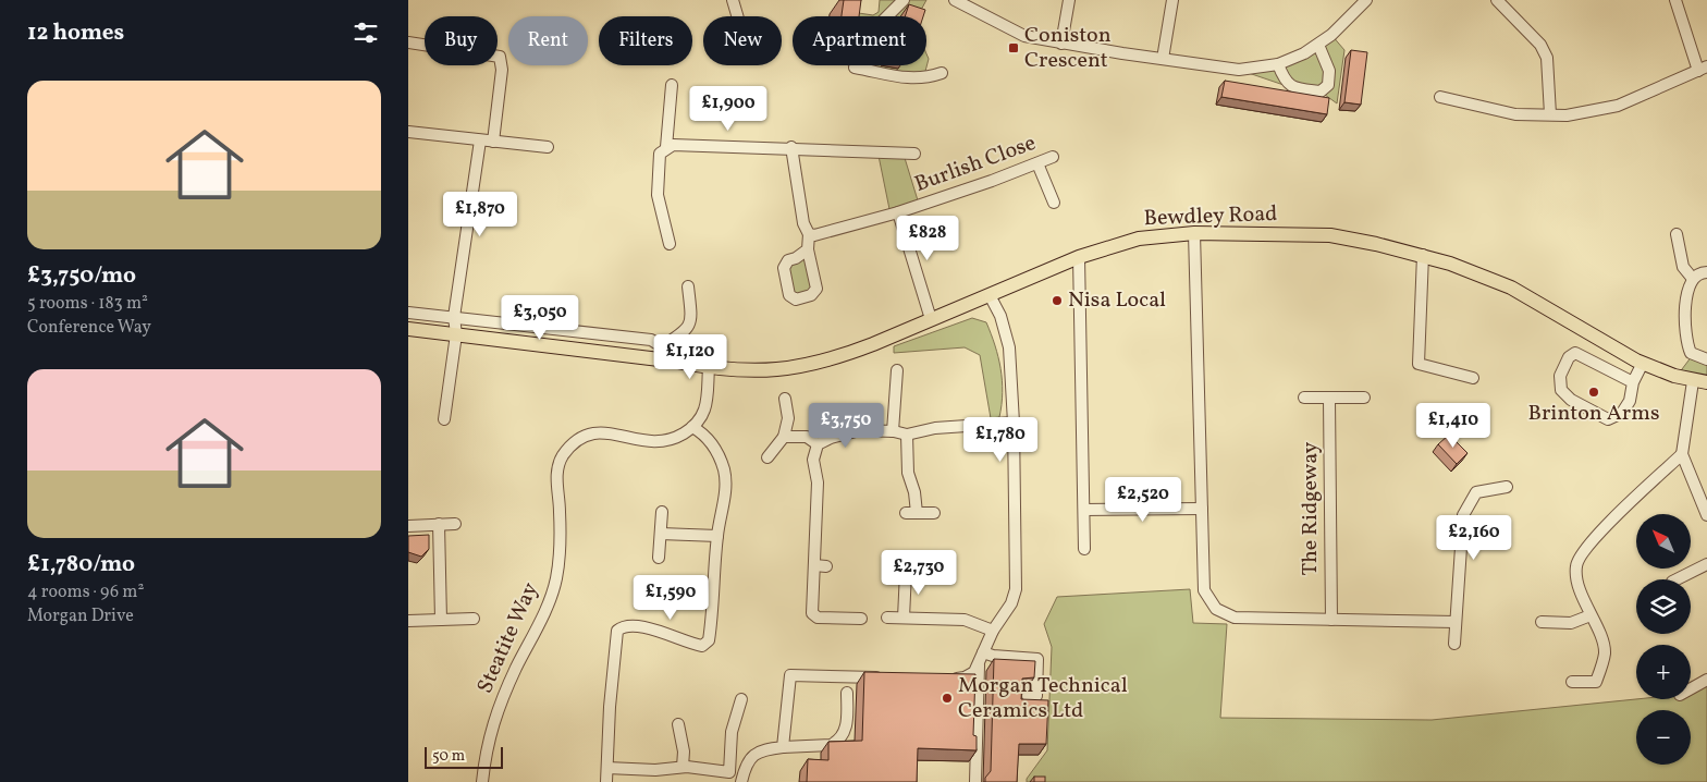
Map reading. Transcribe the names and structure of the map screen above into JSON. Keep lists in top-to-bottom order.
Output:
{
  "streets": {
    "main road": ["Bewdley Road"],
    "street": ["Burlish Close", "The Ridgeway", "Steatite Way"]
  },
  "places": {
    "transit": ["Coniston Crescent"],
    "other": ["Nisa Local", "Brinton Arms", "Morgan Technical Ceramics Ltd"]
  },
  "scale_bar": "50 m",
  "north": "top left",
  "page": {
    "heading": "12 homes",
    "chip": [
      "Buy",
      "Rent",
      "Filters",
      "New",
      "Apartment"
    ],
    "list": [
      {
        "name": "£3,750/mo",
        "note": "5 rooms · 183 m² · Conference Way"
      },
      {
        "name": "£1,780/mo",
        "note": "4 rooms · 96 m² · Morgan Drive"
      }
    ],
    "price": [
      "£1,900",
      "£1,870",
      "£828",
      "£3,050",
      "£1,120",
      "£3,750",
      "£1,410",
      "£1,780",
      "£2,520",
      "£2,160",
      "£2,730",
      "£1,590"
    ],
    "map_buttons": ["+", "−"],
    "scale": "50 m"
  }
}
